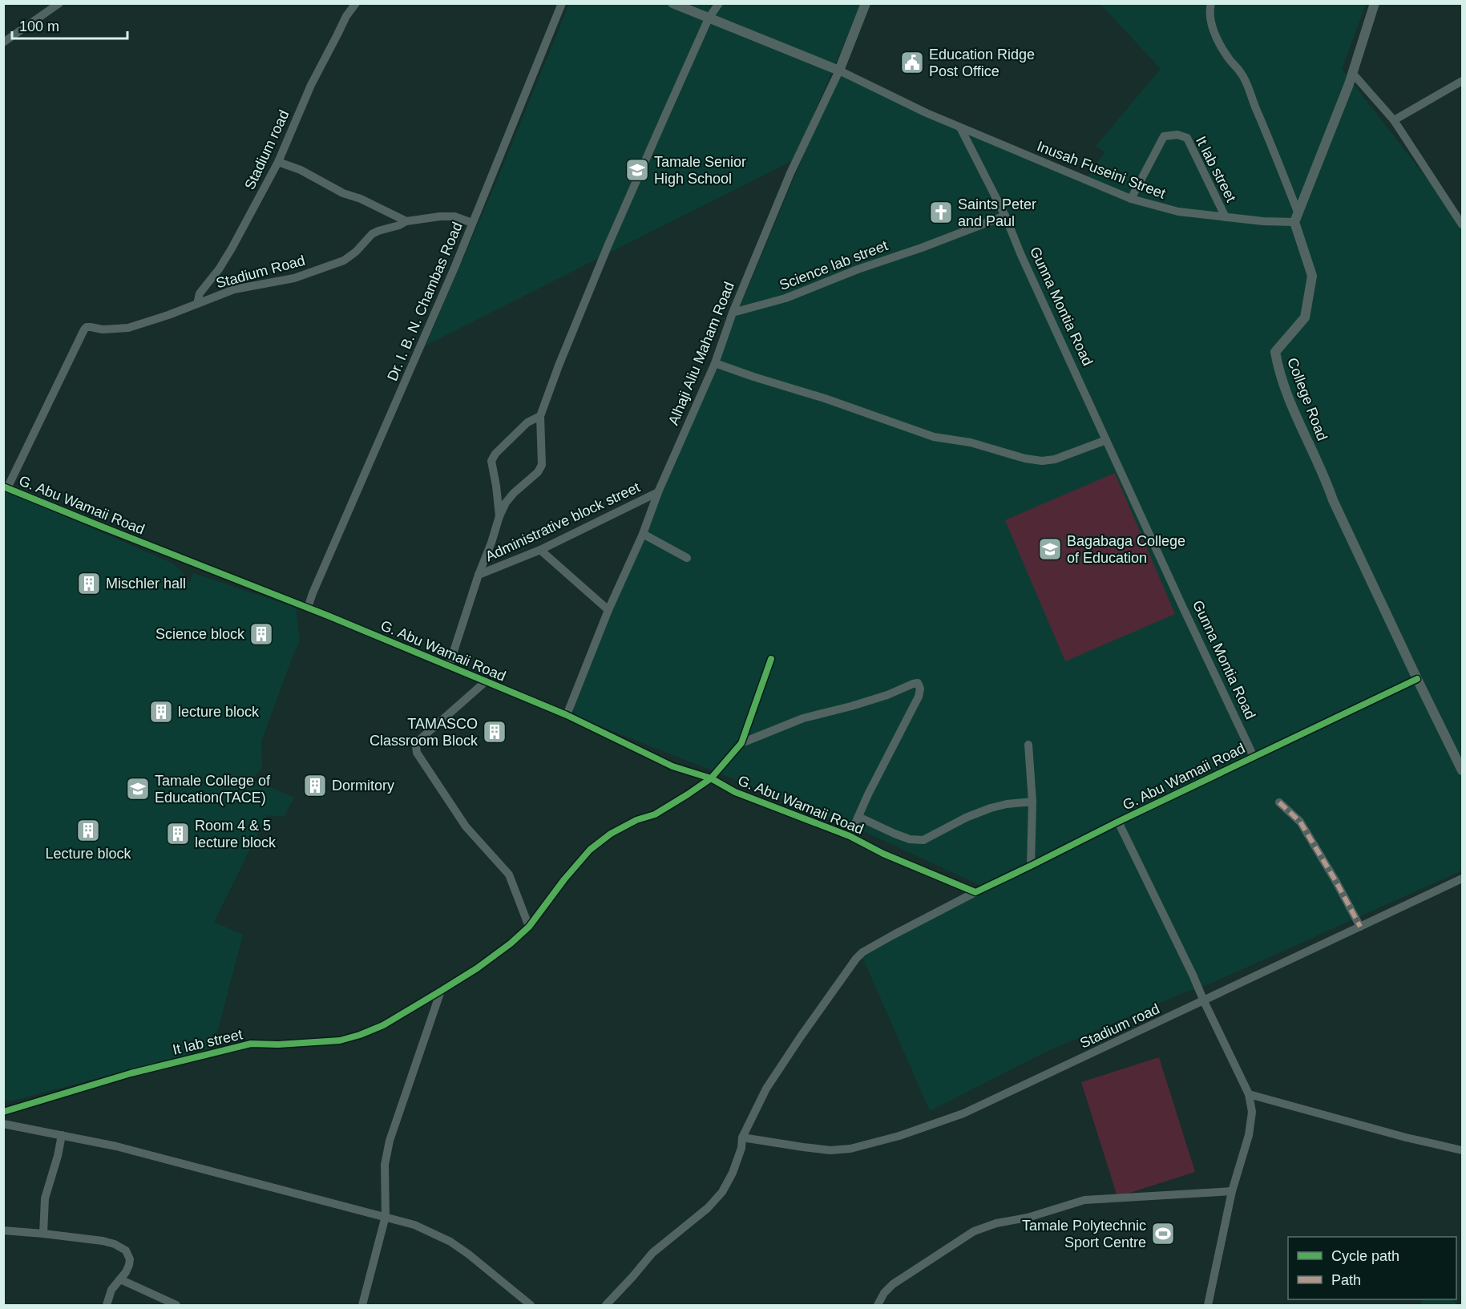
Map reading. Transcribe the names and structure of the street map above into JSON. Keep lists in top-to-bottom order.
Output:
{
  "streets": {
    "street": [
      "Stadium road",
      "It lab street",
      "Inusah Fuseini Street",
      "Science lab street",
      "Stadium Road",
      "Dr. I. B. N. Chambas Road",
      "Gunna Montia Road",
      "Alhaji Aliu Maham Road",
      "College Road",
      "G. Abu Wamaii Road",
      "Administrative block street"
    ]
  },
  "crossings": [
    ["Stadium road", "Stadium Road"],
    ["It lab street", "Inusah Fuseini Street"],
    ["It lab street", "G. Abu Wamaii Road"],
    ["Inusah Fuseini Street", "Gunna Montia Road"],
    ["Inusah Fuseini Street", "College Road"],
    ["Science lab street", "Gunna Montia Road"],
    ["Science lab street", "Alhaji Aliu Maham Road"],
    ["Stadium Road", "Dr. I. B. N. Chambas Road"],
    ["Stadium Road", "G. Abu Wamaii Road"],
    ["Dr. I. B. N. Chambas Road", "G. Abu Wamaii Road"],
    ["Gunna Montia Road", "G. Abu Wamaii Road"],
    ["Alhaji Aliu Maham Road", "G. Abu Wamaii Road"],
    ["Alhaji Aliu Maham Road", "Administrative block street"],
    ["College Road", "G. Abu Wamaii Road"]
  ],
  "places": {
    "public building": ["Education Ridge Post Office"],
    "school or university": ["Tamale Senior High School", "Bagabaga College of Education", "Tamale College of Education(TACE)"],
    "church": ["Saints Peter and Paul"],
    "building": [
      "Mischler hall",
      "Science block",
      "lecture block",
      "TAMASCO Classroom Block",
      "Dormitory",
      "Lecture block",
      "Room 4 & 5 lecture block"
    ],
    "sports": ["Tamale Polytechnic Sport Centre"]
  },
  "legend": ["Cycle path", "Path"],
  "scale_bar": "100 m"
}
